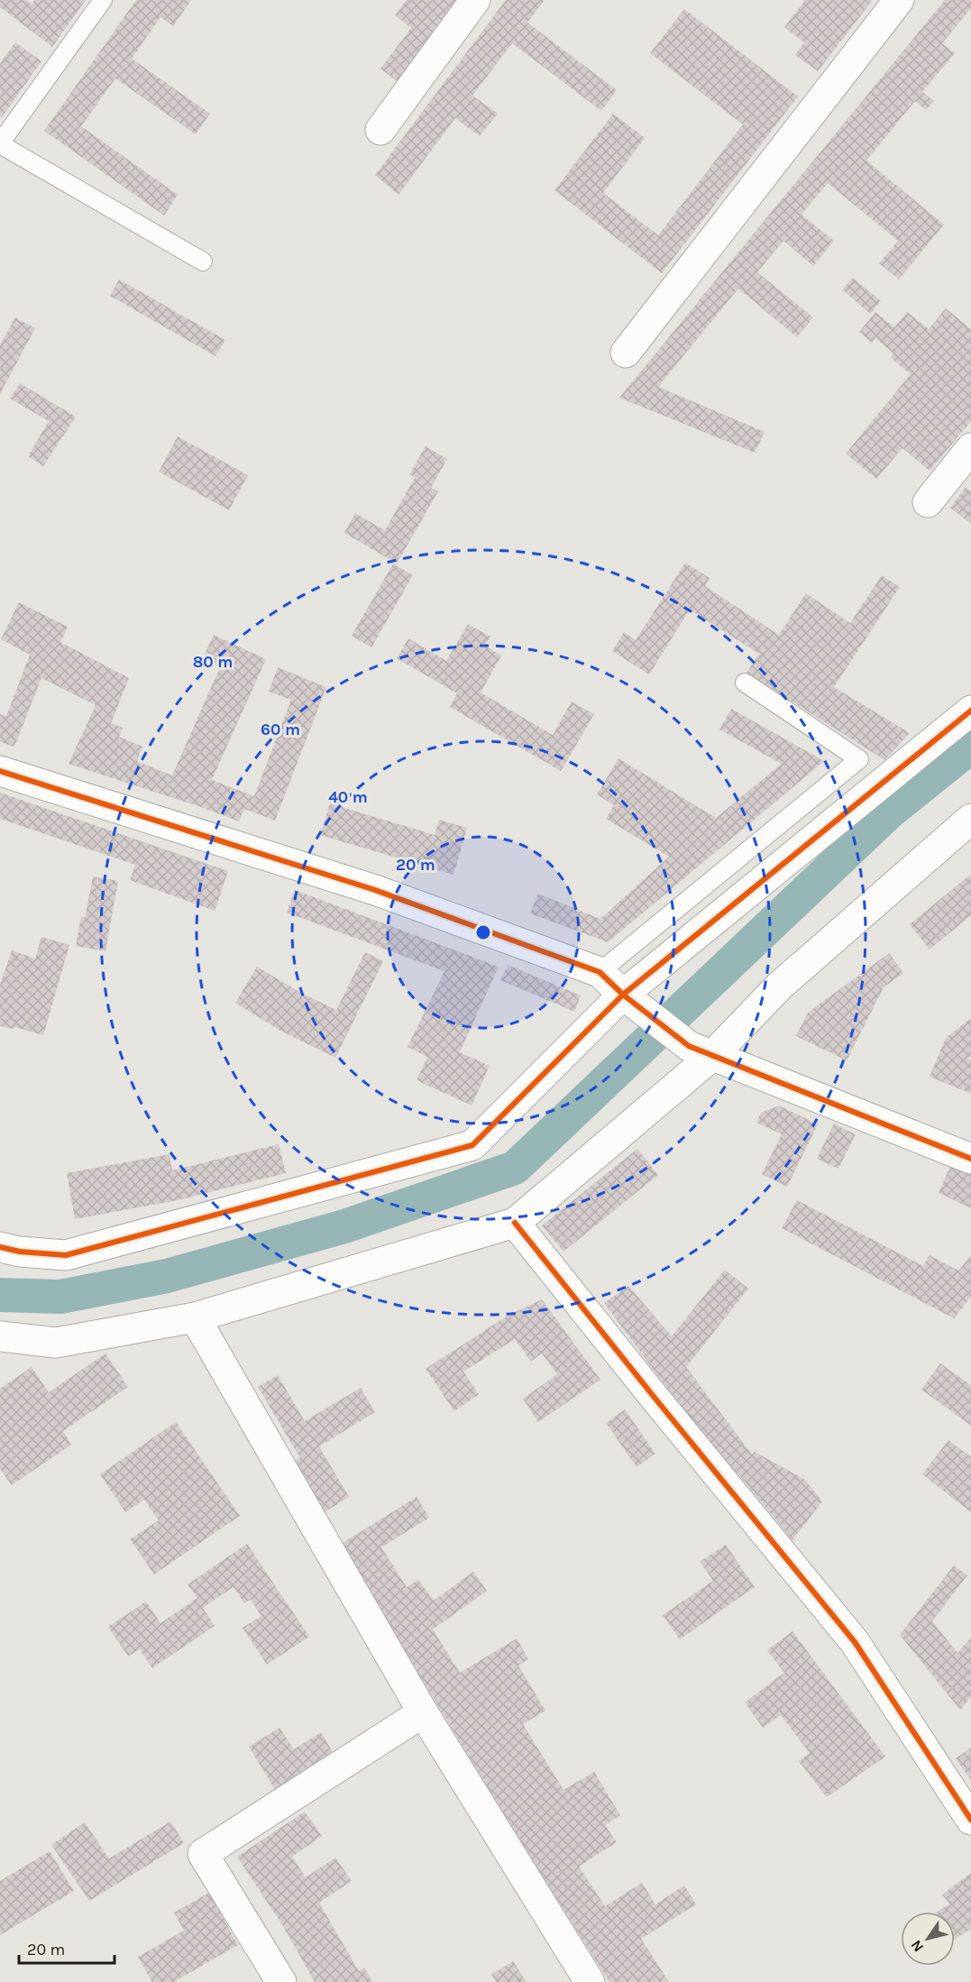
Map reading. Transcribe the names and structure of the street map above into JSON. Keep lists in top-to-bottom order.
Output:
{
  "scale_bar": "20 m",
  "north": "bottom left",
  "rings": [
    "80 m",
    "60 m",
    "40 m",
    "20 m"
  ]
}
